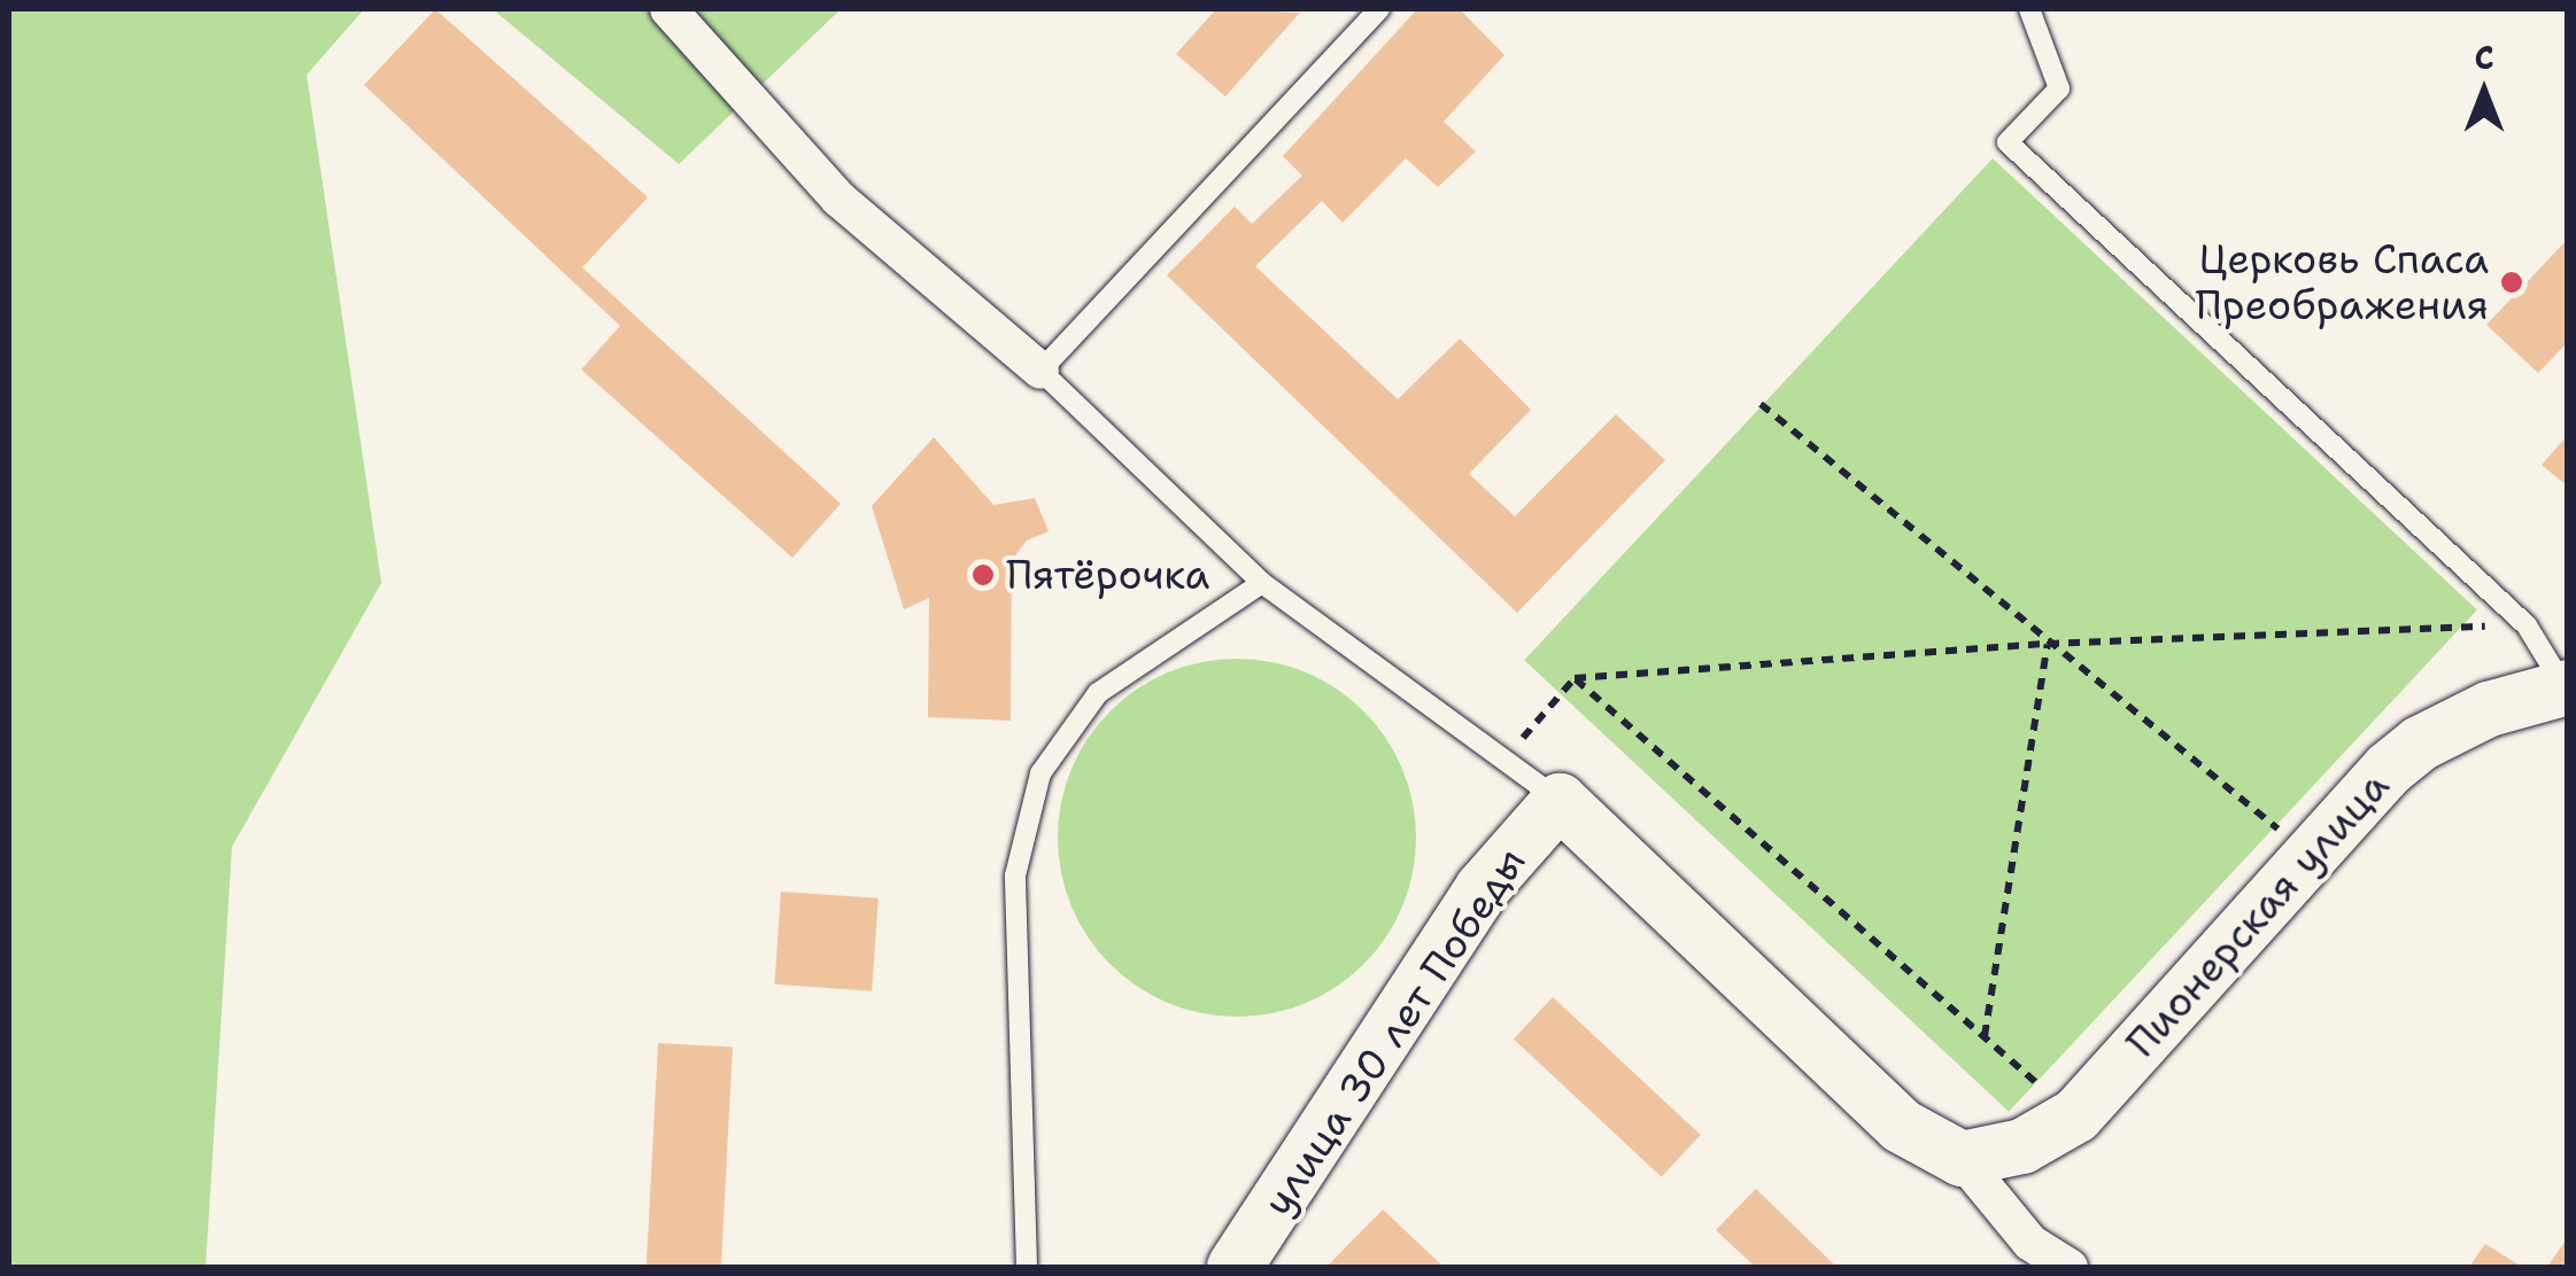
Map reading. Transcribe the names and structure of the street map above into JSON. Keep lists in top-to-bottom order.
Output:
{
  "streets": {
    "main road": ["Пионерская улица", "улица 30 лет Победы"]
  },
  "places": ["Церковь Спаса Преображения", "Пятёрочка"],
  "north": "top"
}
